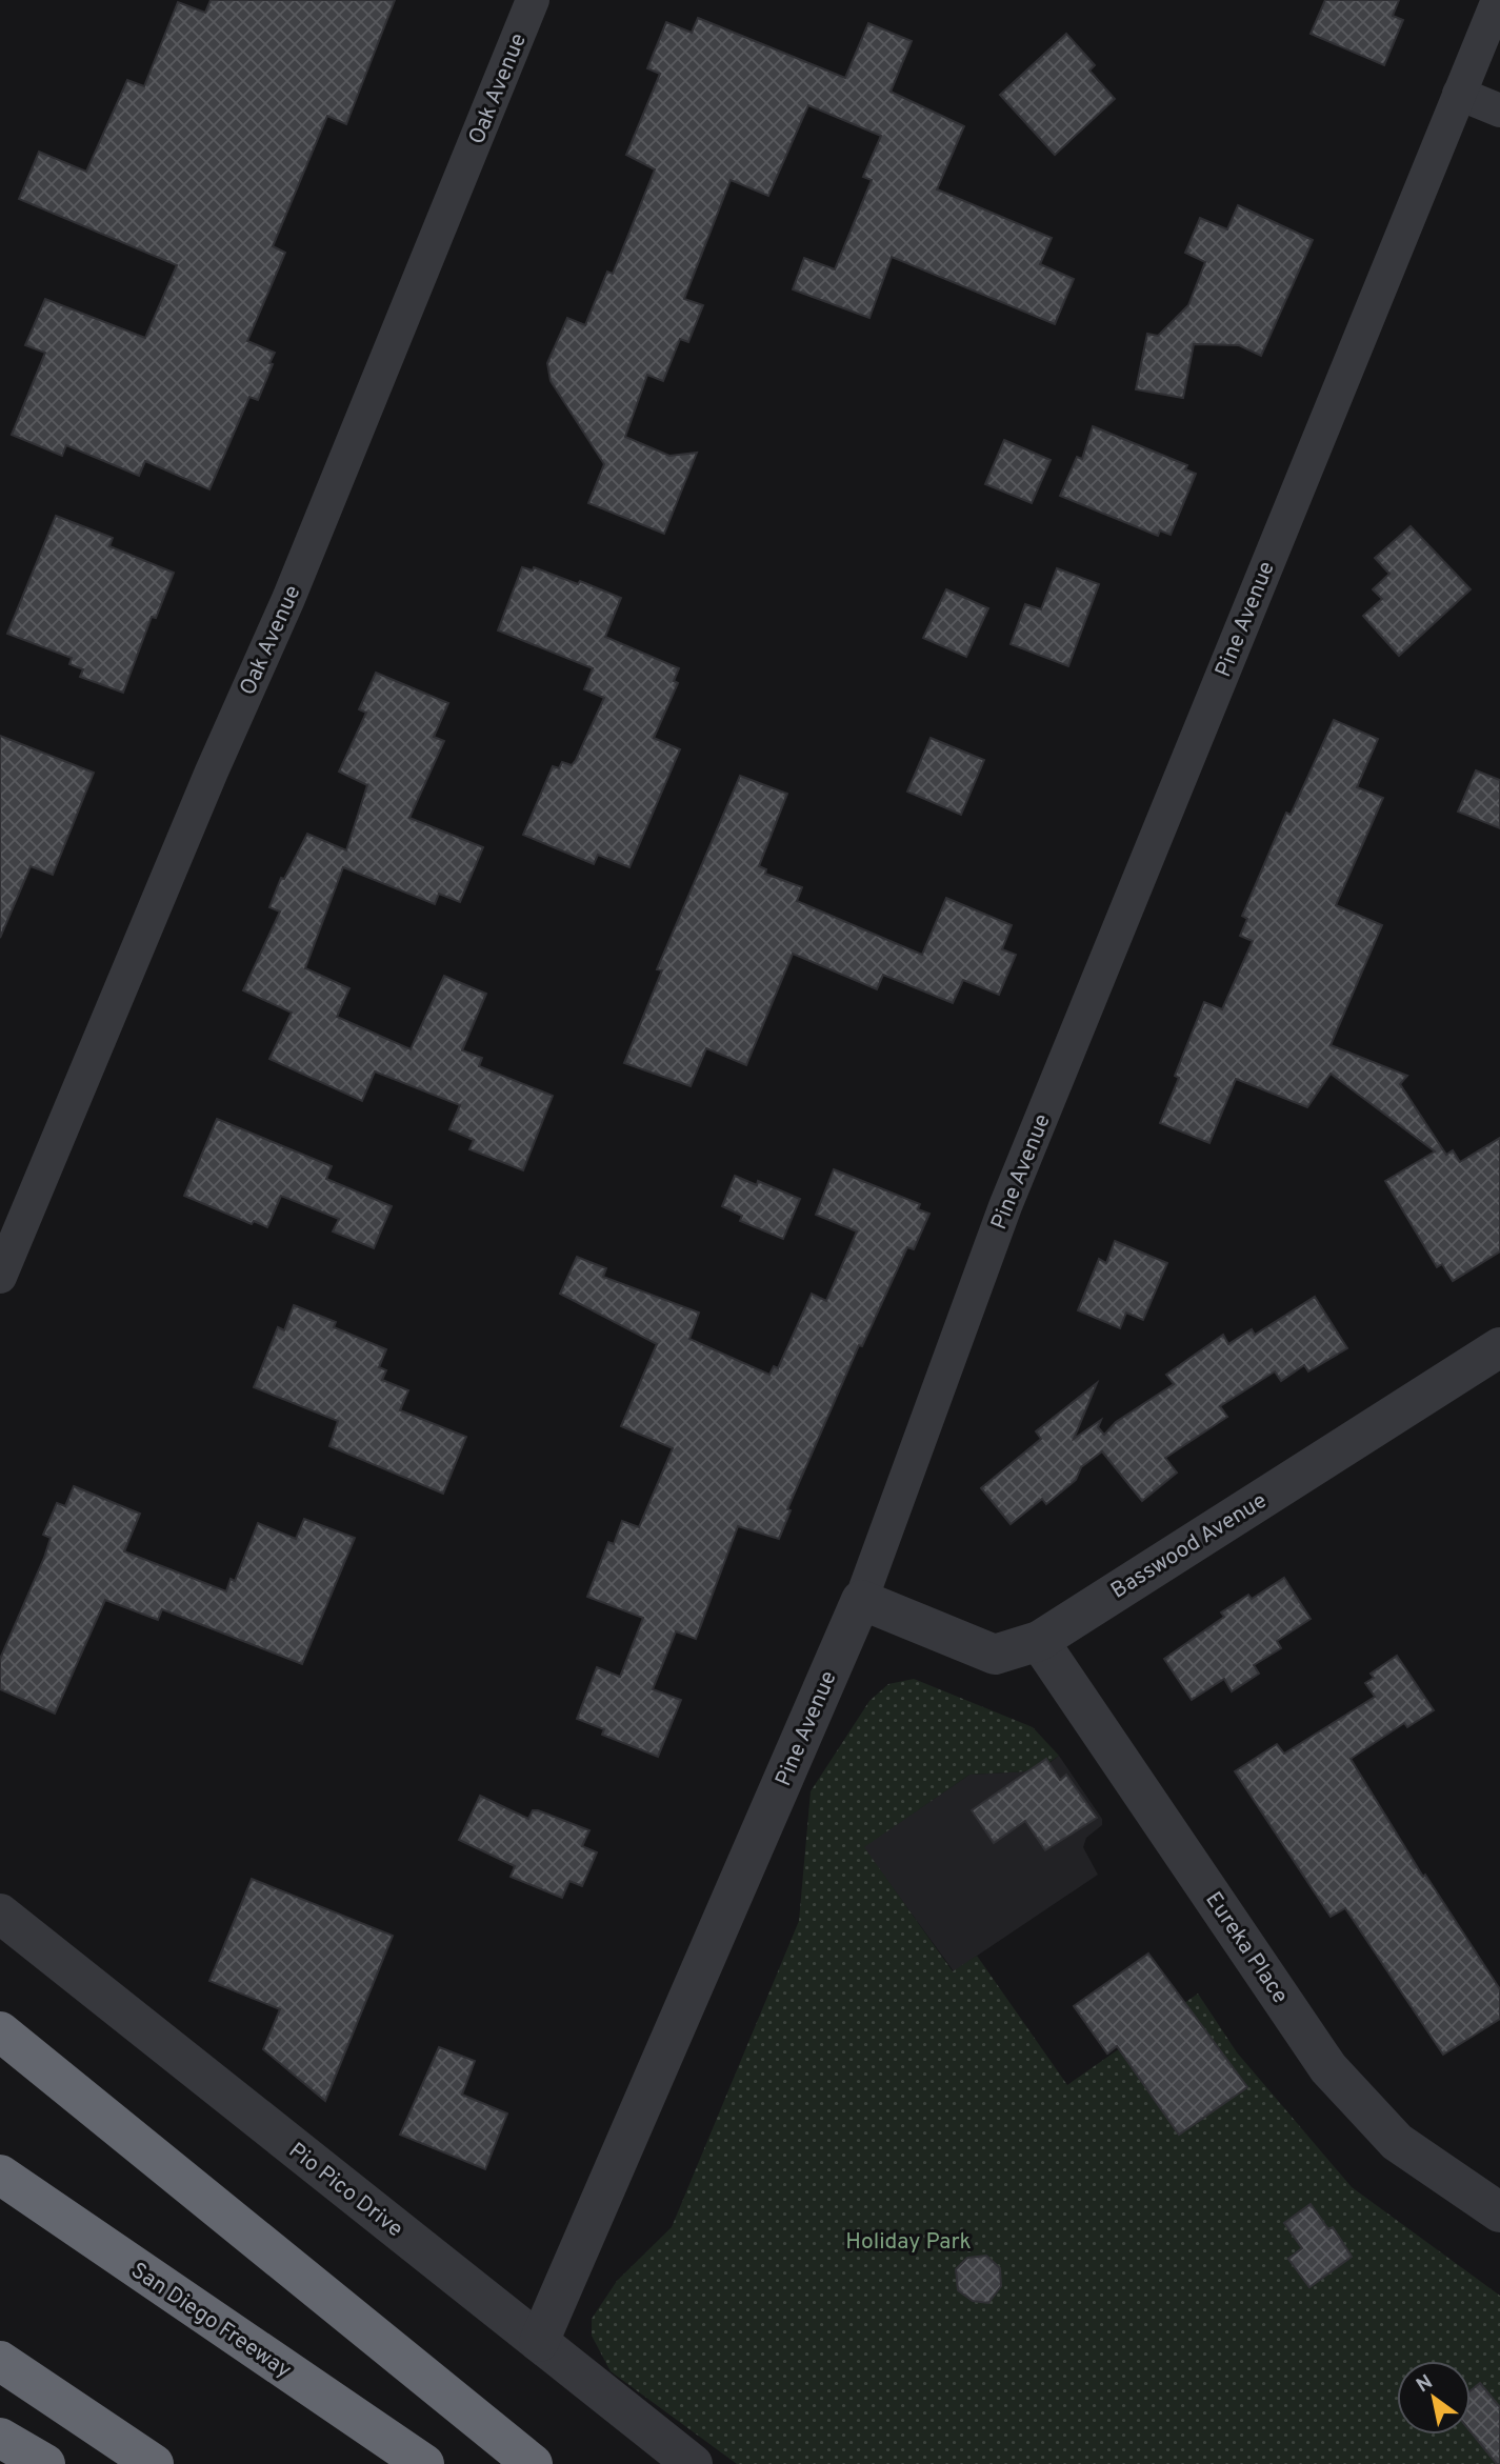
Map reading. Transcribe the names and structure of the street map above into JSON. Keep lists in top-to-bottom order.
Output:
{
  "streets": {
    "highway": ["San Diego Freeway"],
    "street": [
      "Oak Avenue",
      "Pine Avenue",
      "Basswood Avenue",
      "Eureka Place",
      "Pio Pico Drive"
    ]
  },
  "crossings": [
    ["Pine Avenue", "Basswood Avenue"],
    ["Pine Avenue", "Pio Pico Drive"],
    ["Basswood Avenue", "Eureka Place"]
  ],
  "parks": ["Holiday Park"],
  "north": "top left"
}
